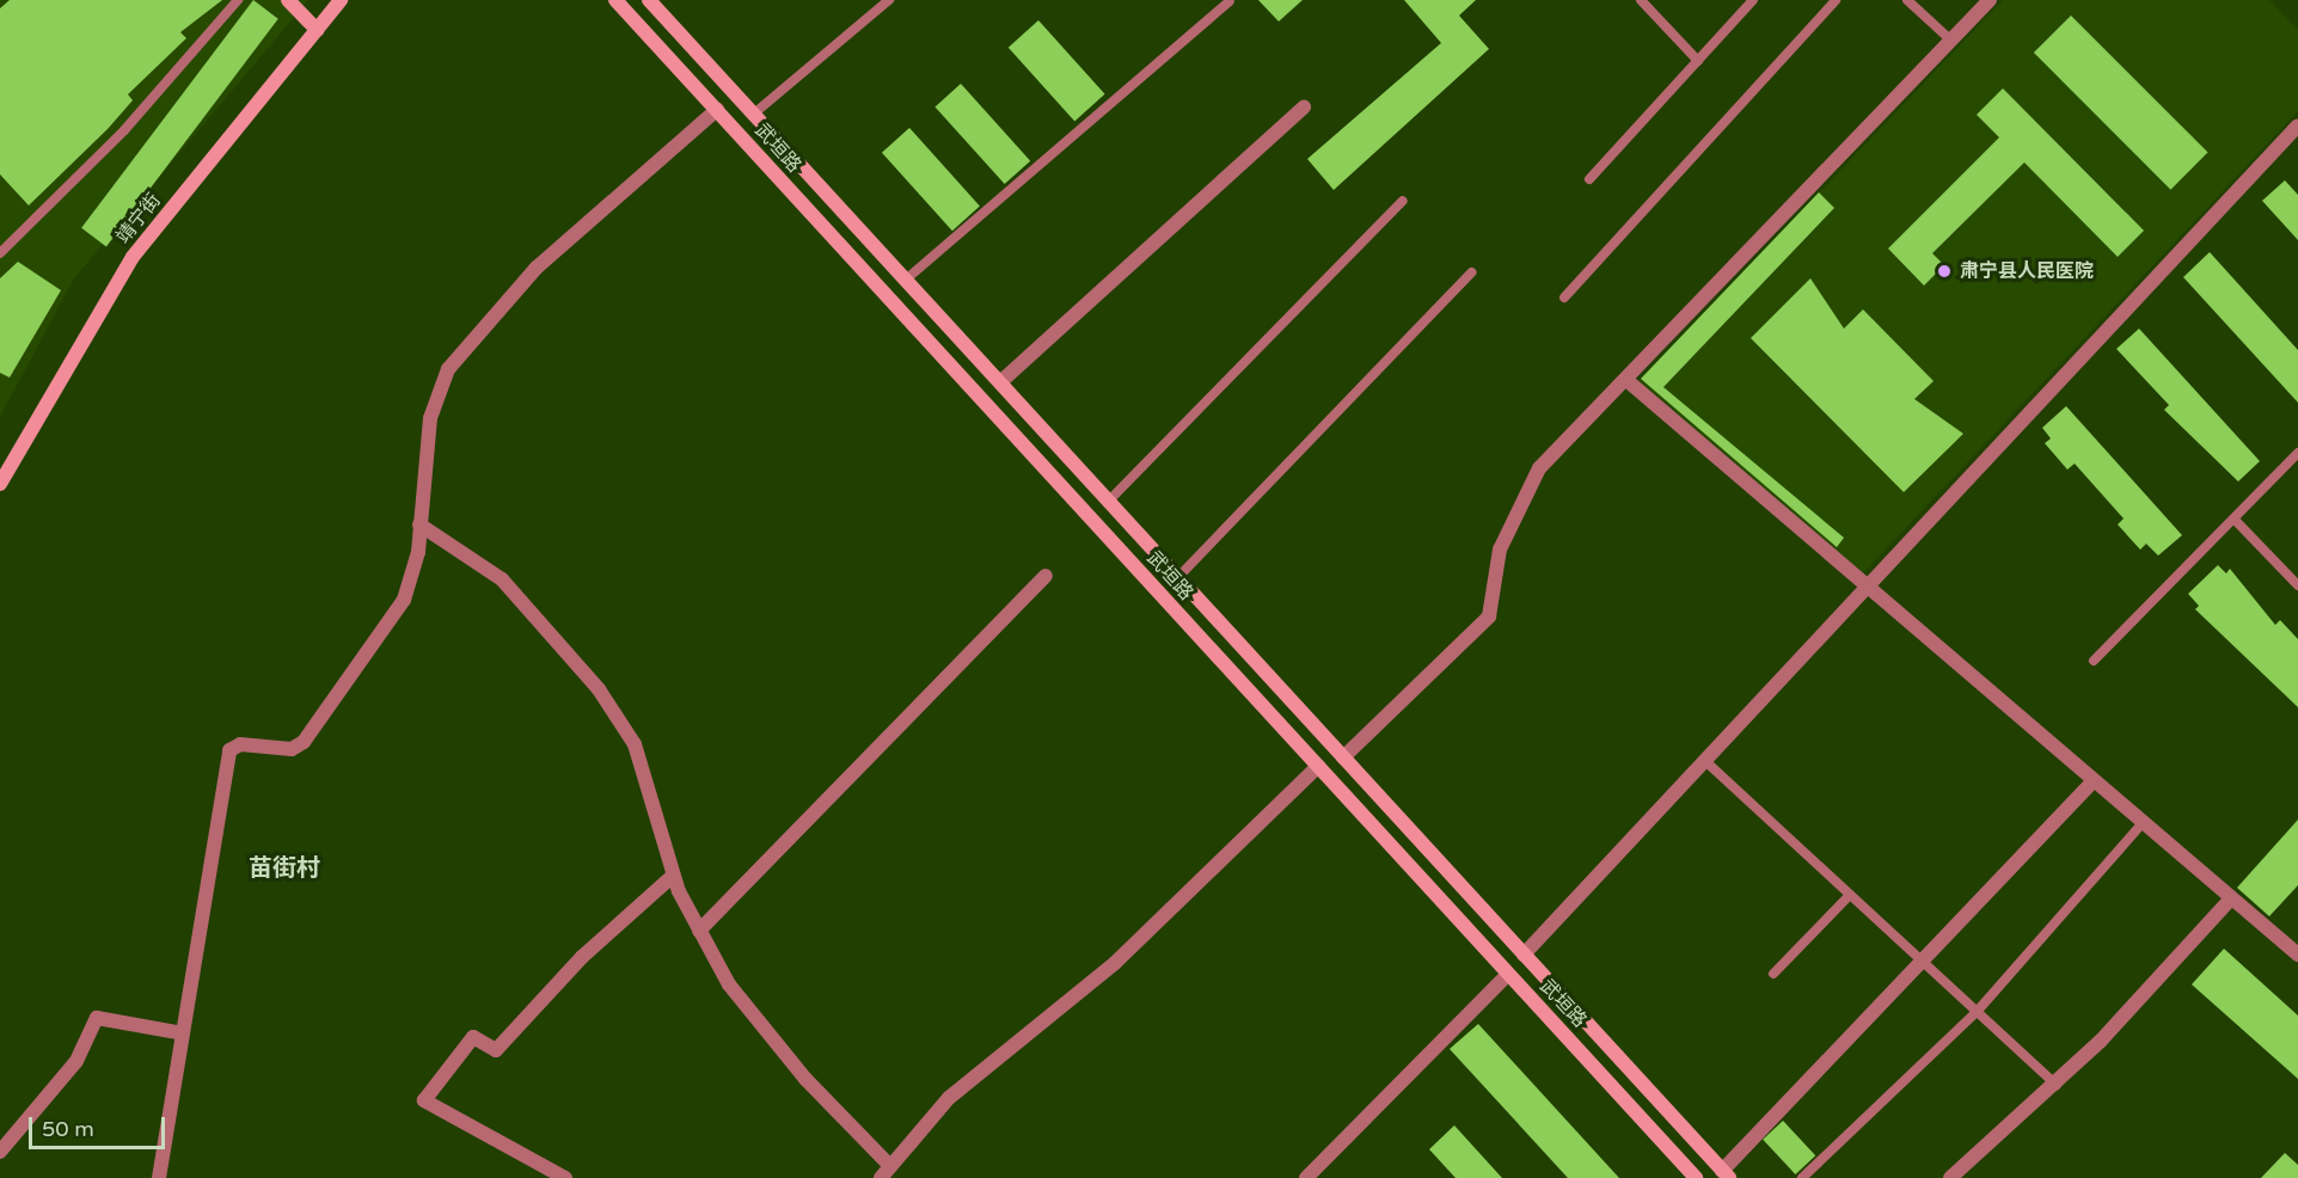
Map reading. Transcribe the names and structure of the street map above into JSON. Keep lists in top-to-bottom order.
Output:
{
  "streets": {
    "main road": ["武垣路", "靖宁街"]
  },
  "districts": ["苗街村"],
  "places": ["肃宁县人民医院"],
  "scale_bar": "50 m"
}
